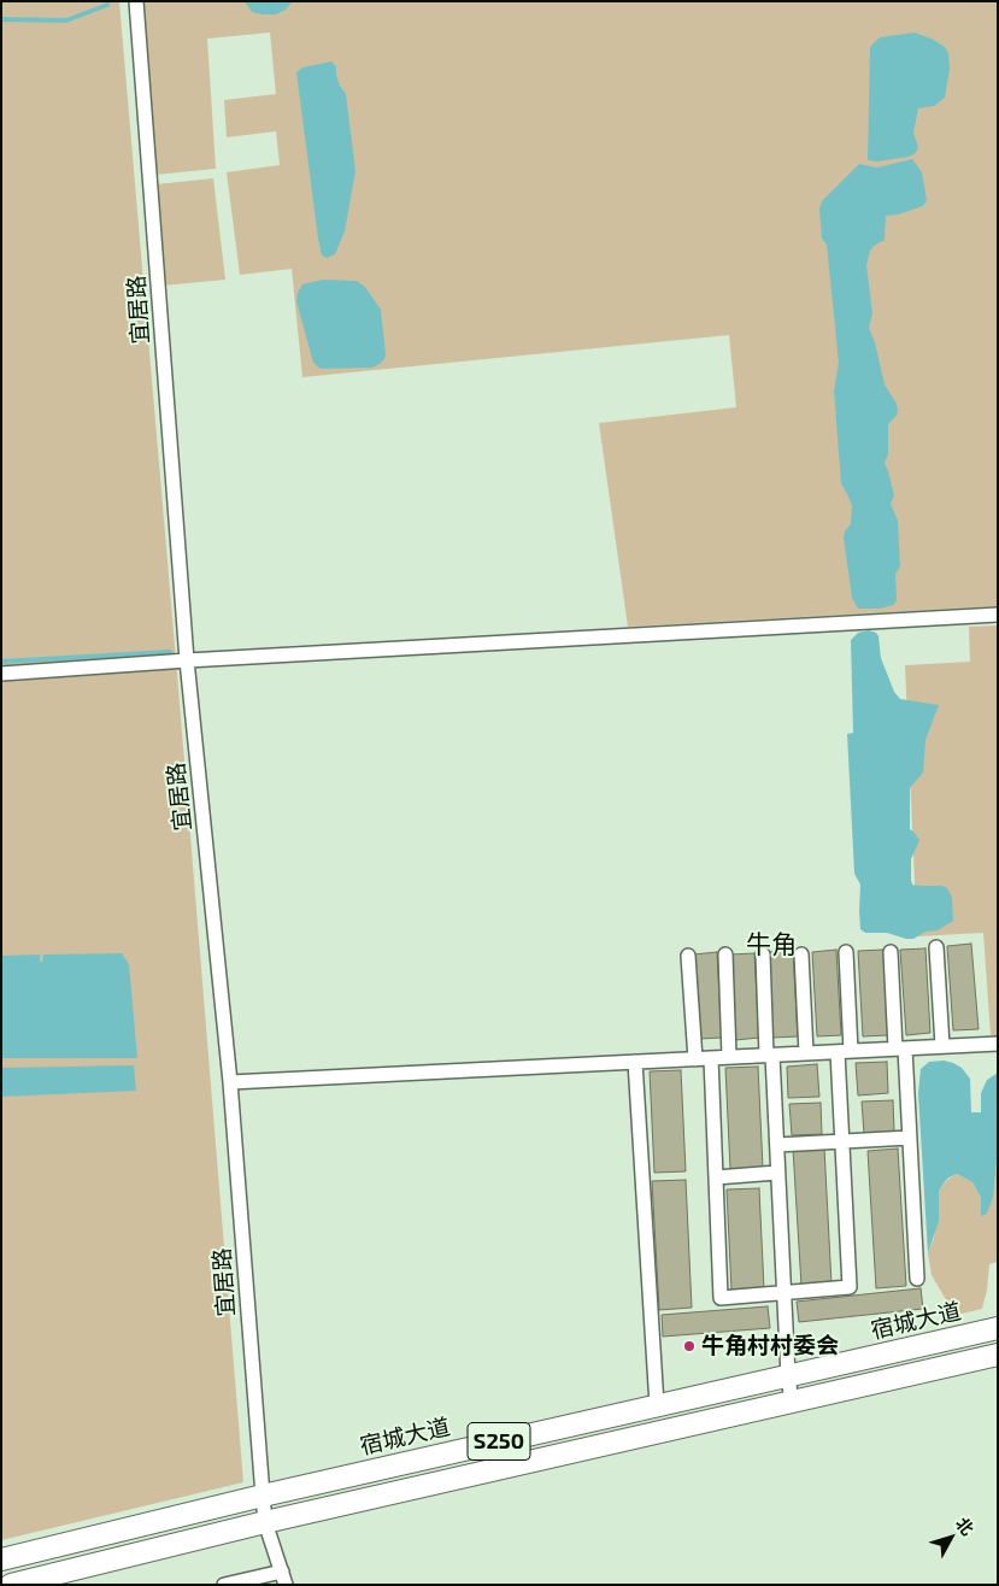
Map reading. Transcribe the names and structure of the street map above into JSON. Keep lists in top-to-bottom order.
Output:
{
  "streets": {
    "main road": ["宿城大道", "S250"],
    "street": ["宜居路"]
  },
  "crossings": [
    ["宜居路", "宿城大道"],
    ["宜居路", "S250"]
  ],
  "districts": ["牛角"],
  "places": ["牛角村村委会"],
  "north": "top right"
}
